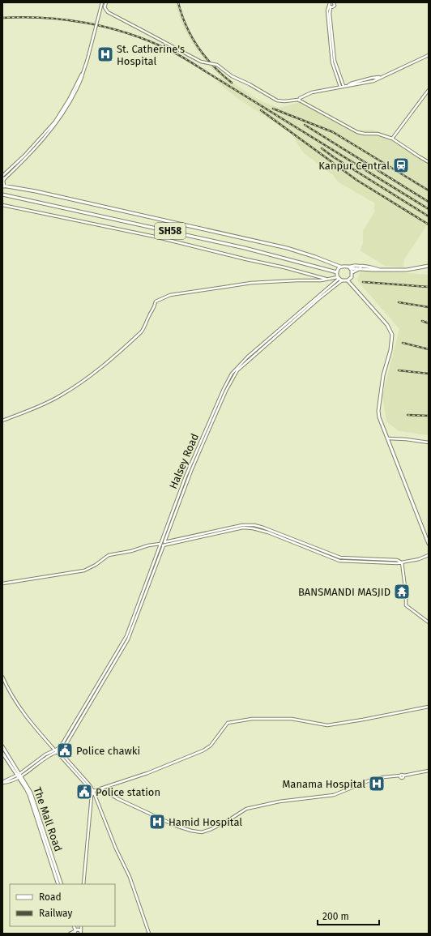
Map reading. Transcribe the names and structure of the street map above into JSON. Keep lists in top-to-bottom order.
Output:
{
  "streets": {
    "main road": ["SH58", "The Mall Road"],
    "street": ["Halsey Road"]
  },
  "places": {
    "hospital": ["St. Catherine's Hospital", "Manama Hospital", "Hamid Hospital"],
    "station": ["Kanpur Central"],
    "temple": ["BANSMANDI MASJID"],
    "public building": ["Police chawki", "Police station"]
  },
  "legend": ["Road", "Railway"],
  "scale_bar": "200 m"
}
